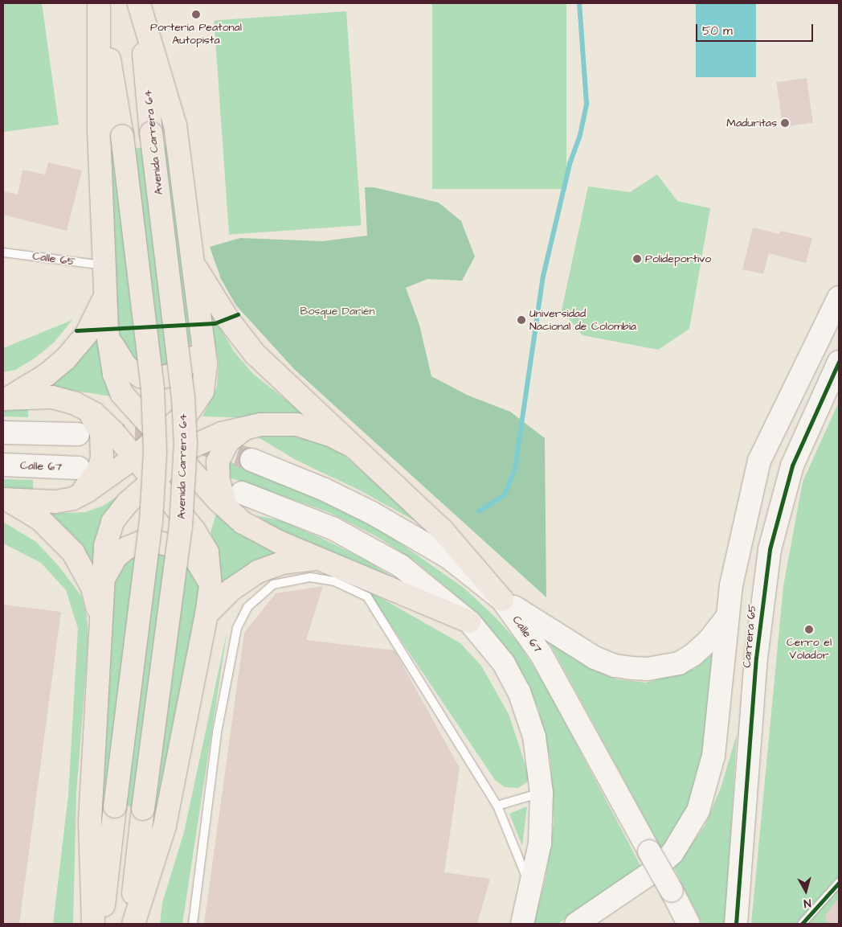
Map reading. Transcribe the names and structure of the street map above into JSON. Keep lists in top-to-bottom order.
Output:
{
  "streets": {
    "main road": ["Avenida Carrera 64", "Calle 67", "Carrera 65"],
    "lane": ["Calle 65"]
  },
  "parks": ["Bosque Darién"],
  "places": [
    "Portería Peatonal Autopista",
    "Maduritas",
    "Polideportivo",
    "Universidad Nacional de Colombia",
    "Cerro el Volador"
  ],
  "scale_bar": "50 m",
  "north": "bottom"
}
